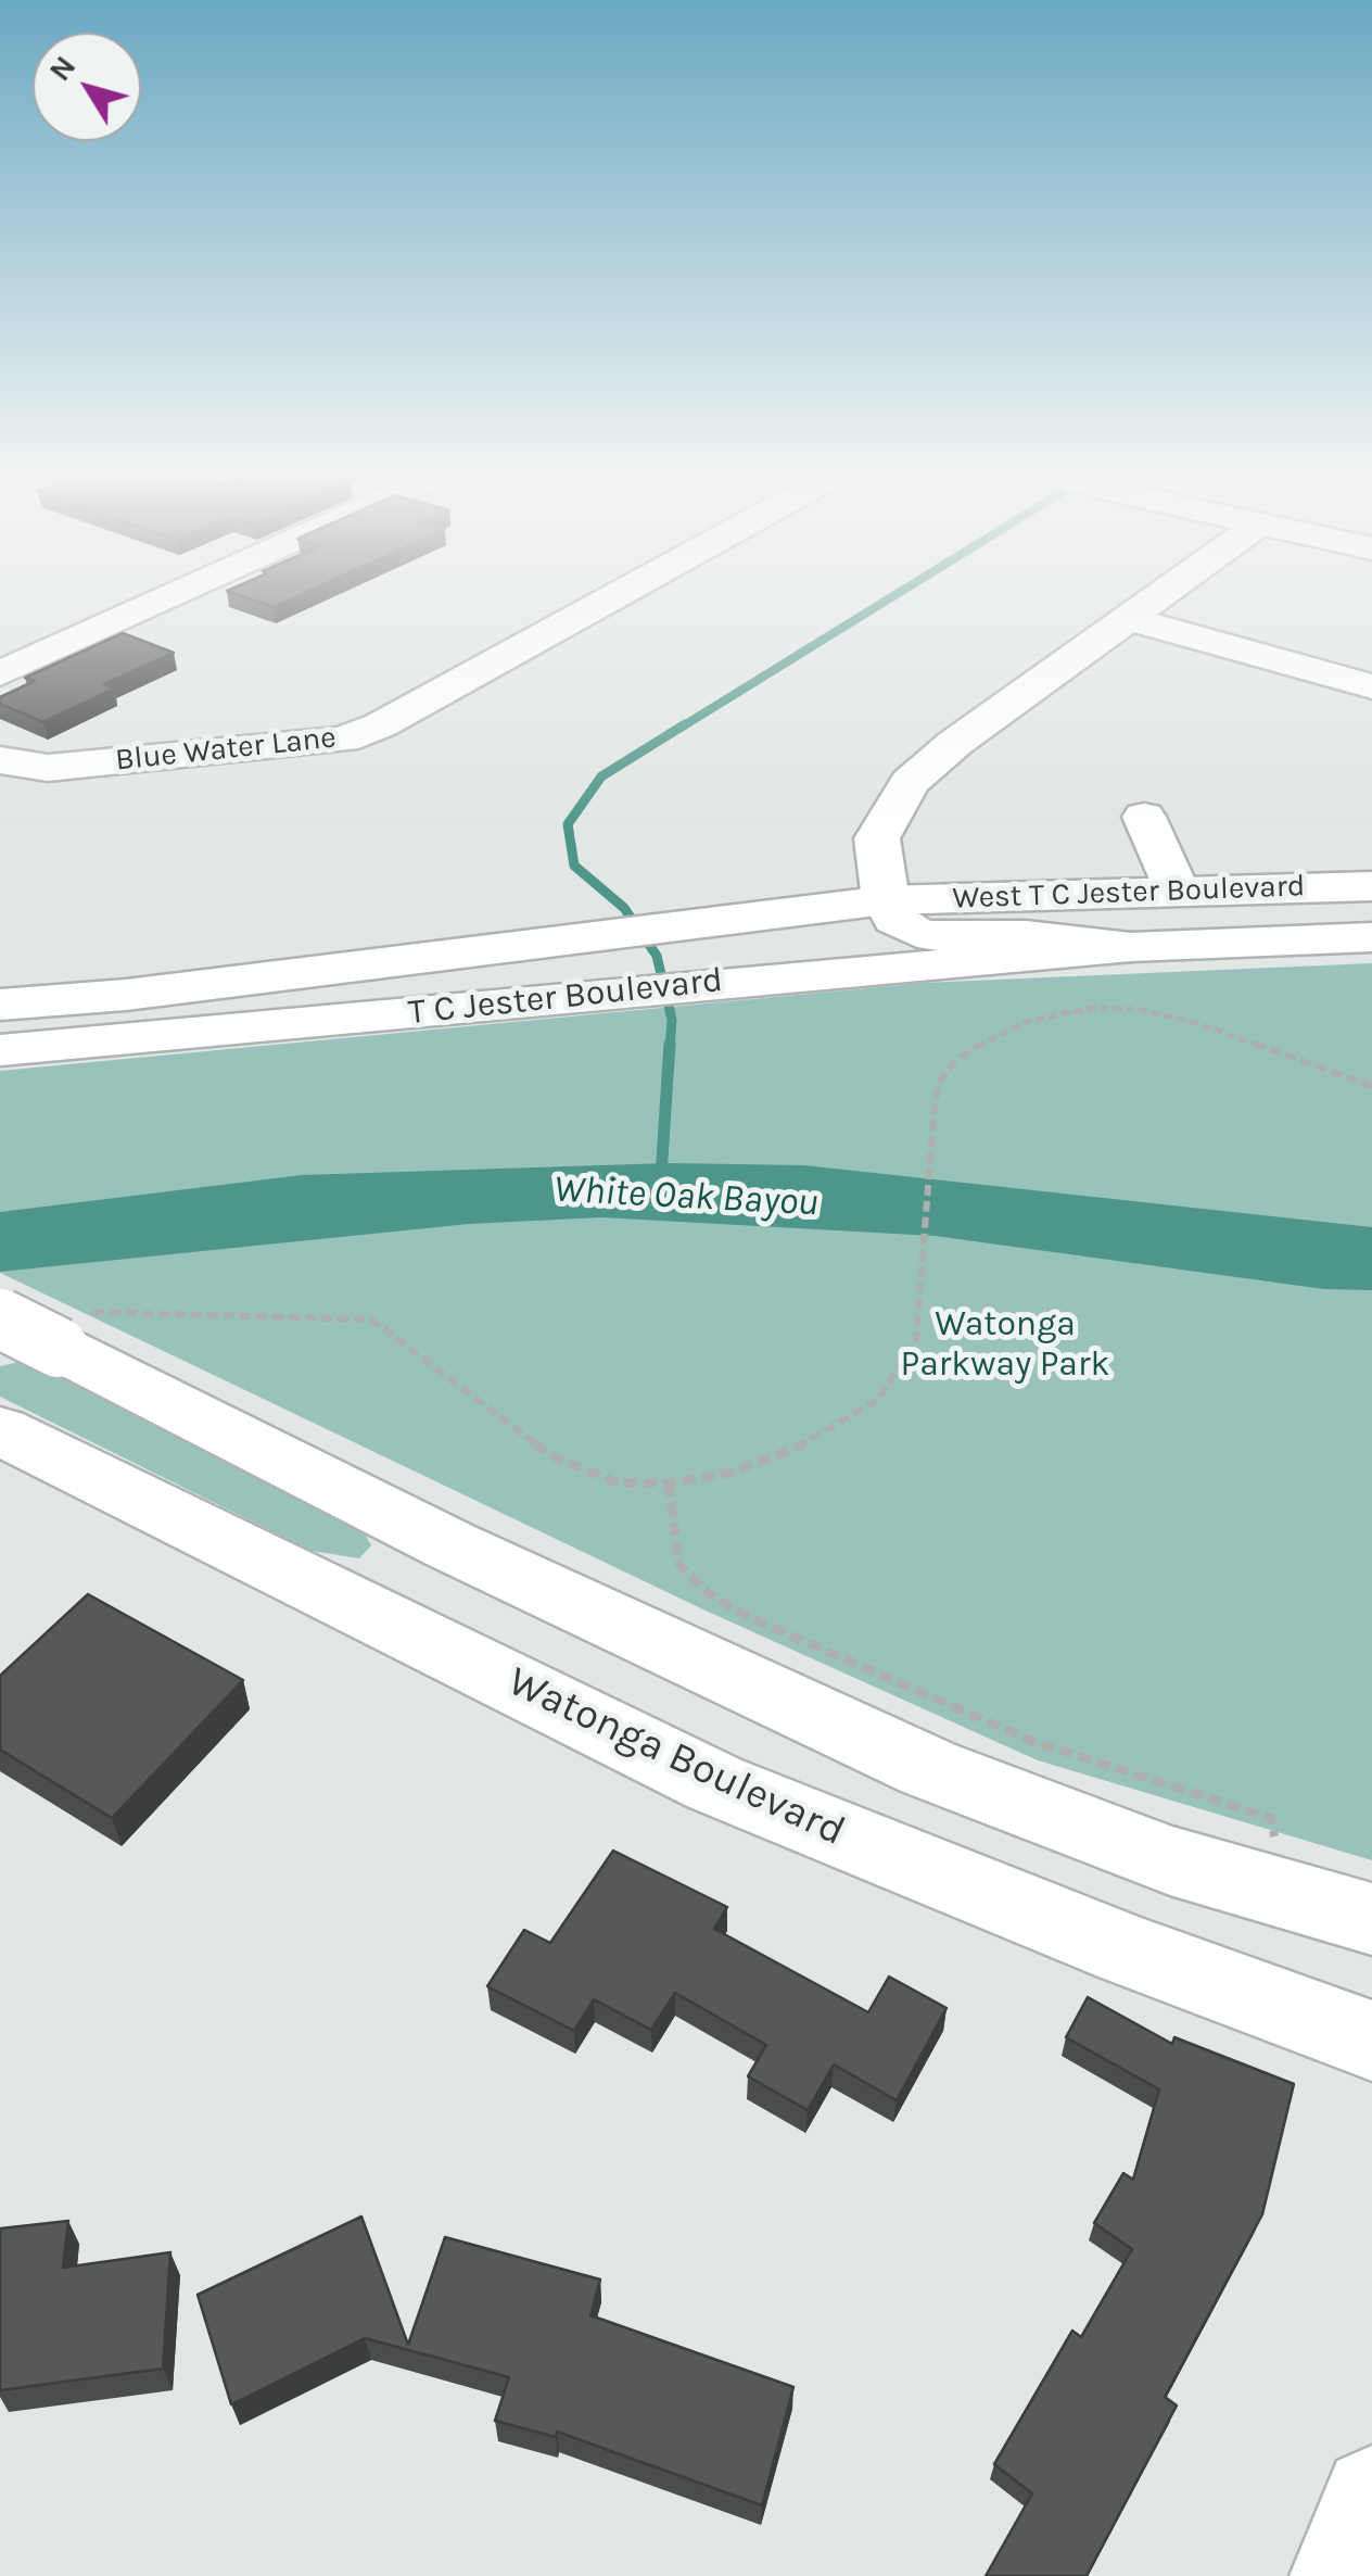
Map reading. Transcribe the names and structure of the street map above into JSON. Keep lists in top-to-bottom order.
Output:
{
  "streets": {
    "main road": [
      "Blue Water Lane",
      "West T C Jester Boulevard",
      "T C Jester Boulevard",
      "Watonga Boulevard"
    ]
  },
  "crossings": [
    ["West T C Jester Boulevard", "T C Jester Boulevard"]
  ],
  "water": ["White Oak Bayou"],
  "parks": ["Watonga Parkway Park"],
  "north": "top left"
}
